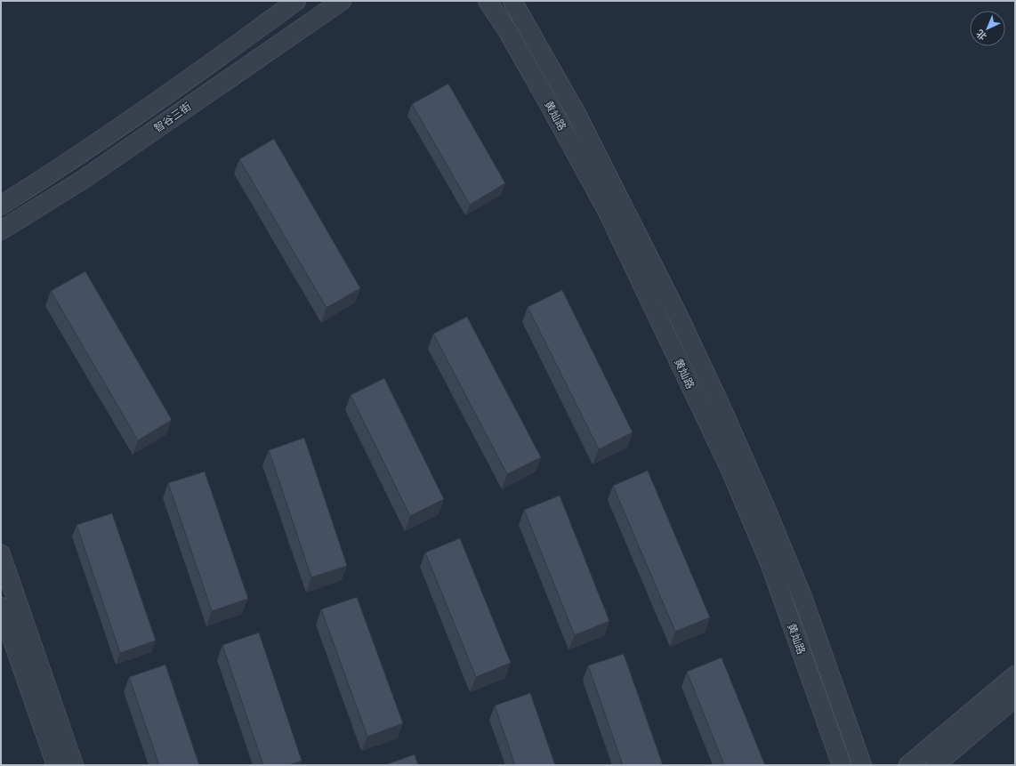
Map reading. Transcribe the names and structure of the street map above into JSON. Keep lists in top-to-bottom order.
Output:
{
  "streets": {
    "street": ["黄灿路", "智谷三街"]
  },
  "north": "bottom left"
}
